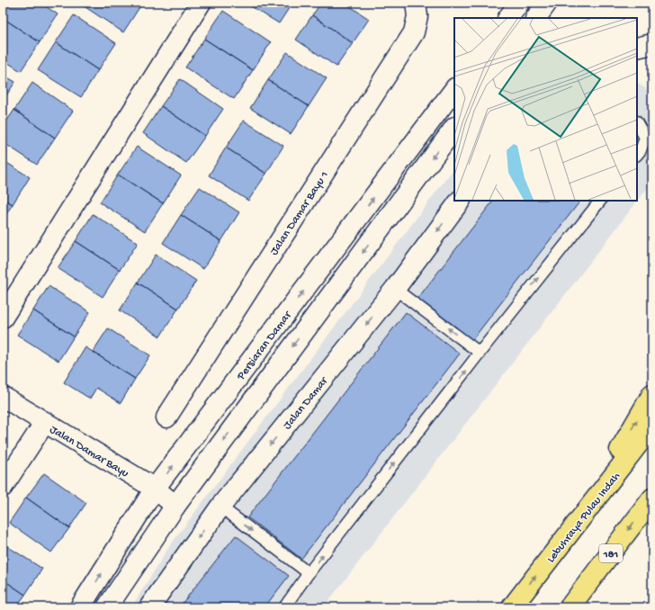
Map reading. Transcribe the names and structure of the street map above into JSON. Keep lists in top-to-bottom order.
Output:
{
  "streets": {
    "main road": ["Lebuhraya Pulau Indah", "181"],
    "street": [
      "Jalan Damar Bayu 1",
      "Persiaran Damar",
      "Jalan Damar",
      "Jalan Damar Bayu"
    ]
  },
  "crossings": [
    ["Persiaran Damar", "Jalan Damar Bayu"]
  ]
}
